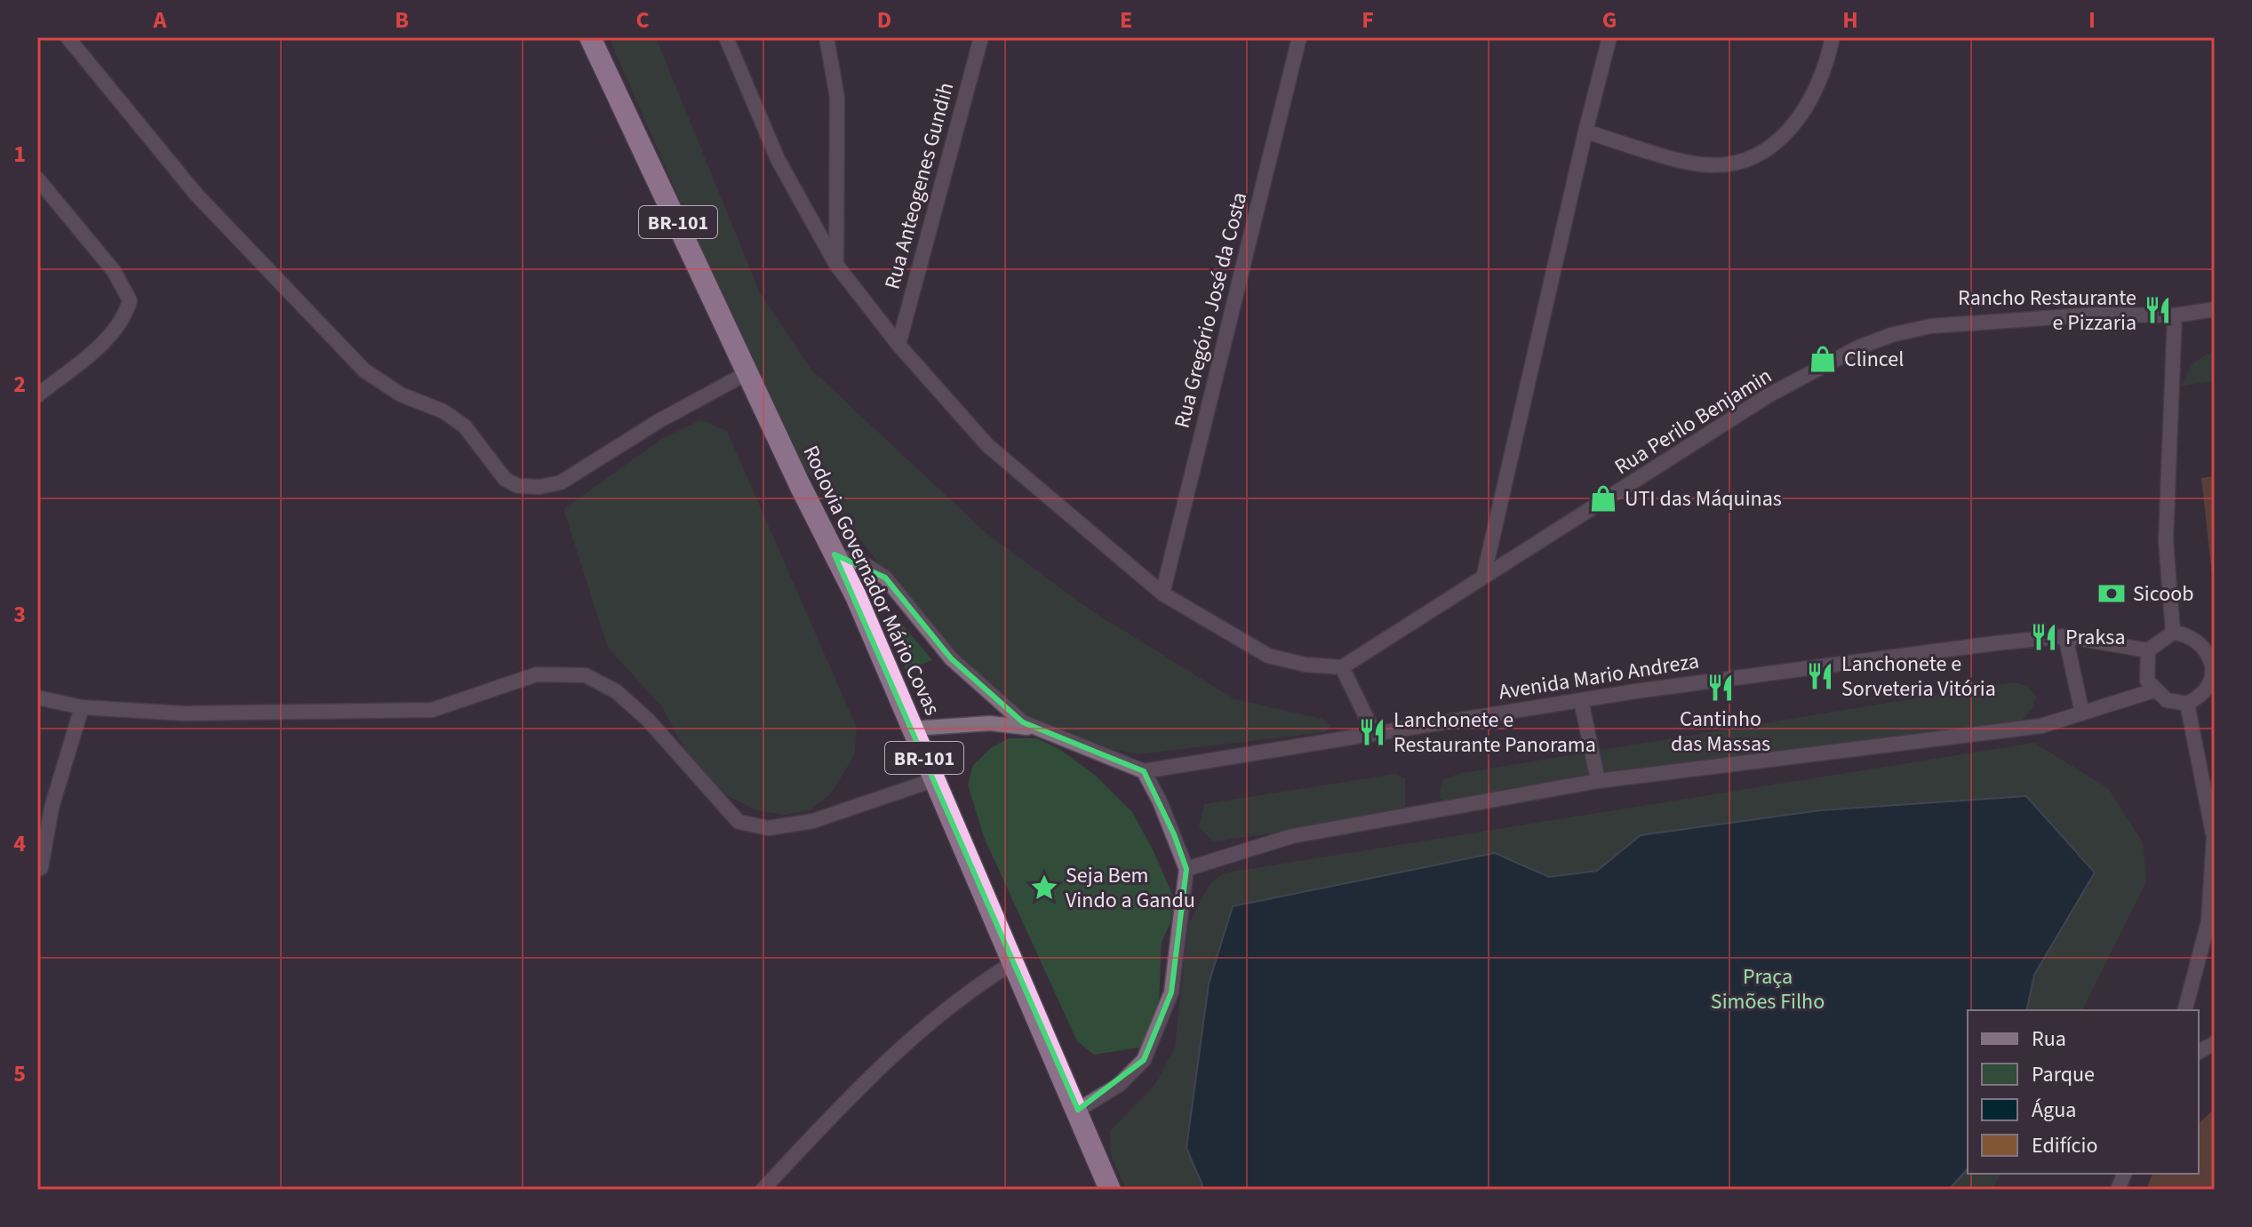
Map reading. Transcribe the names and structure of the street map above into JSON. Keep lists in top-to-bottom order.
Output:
{
  "streets": {
    "highway": ["BR-101", "Rodovia Governador Mário Covas"],
    "street": [
      "Rua Anteogenes Gundih",
      "Rua Gregório José da Costa",
      "Rua Perilo Benjamin",
      "Avenida Mario Andreza"
    ]
  },
  "crossings": [
    ["Rodovia Governador Mário Covas", "Avenida Mario Andreza"]
  ],
  "parks": ["Praça Simões Filho"],
  "places": {
    "restaurant": [
      "Rancho Restaurante e Pizzaria",
      "Praksa",
      "Lanchonete e Sorveteria Vitória",
      "Cantinho das Massas",
      "Lanchonete e Restaurante Panorama"
    ],
    "shop": ["Clincel", "UTI das Máquinas"],
    "bank": ["Sicoob"],
    "place": ["Seja Bem Vindo a Gandu"]
  },
  "legend": [
    "Rua",
    "Parque",
    "Água",
    "Edifício"
  ],
  "grid": {
    "columns": [
      "A",
      "B",
      "C",
      "D",
      "E",
      "F",
      "G",
      "H",
      "I"
    ],
    "rows": [
      "1",
      "2",
      "3",
      "4",
      "5"
    ]
  }
}
